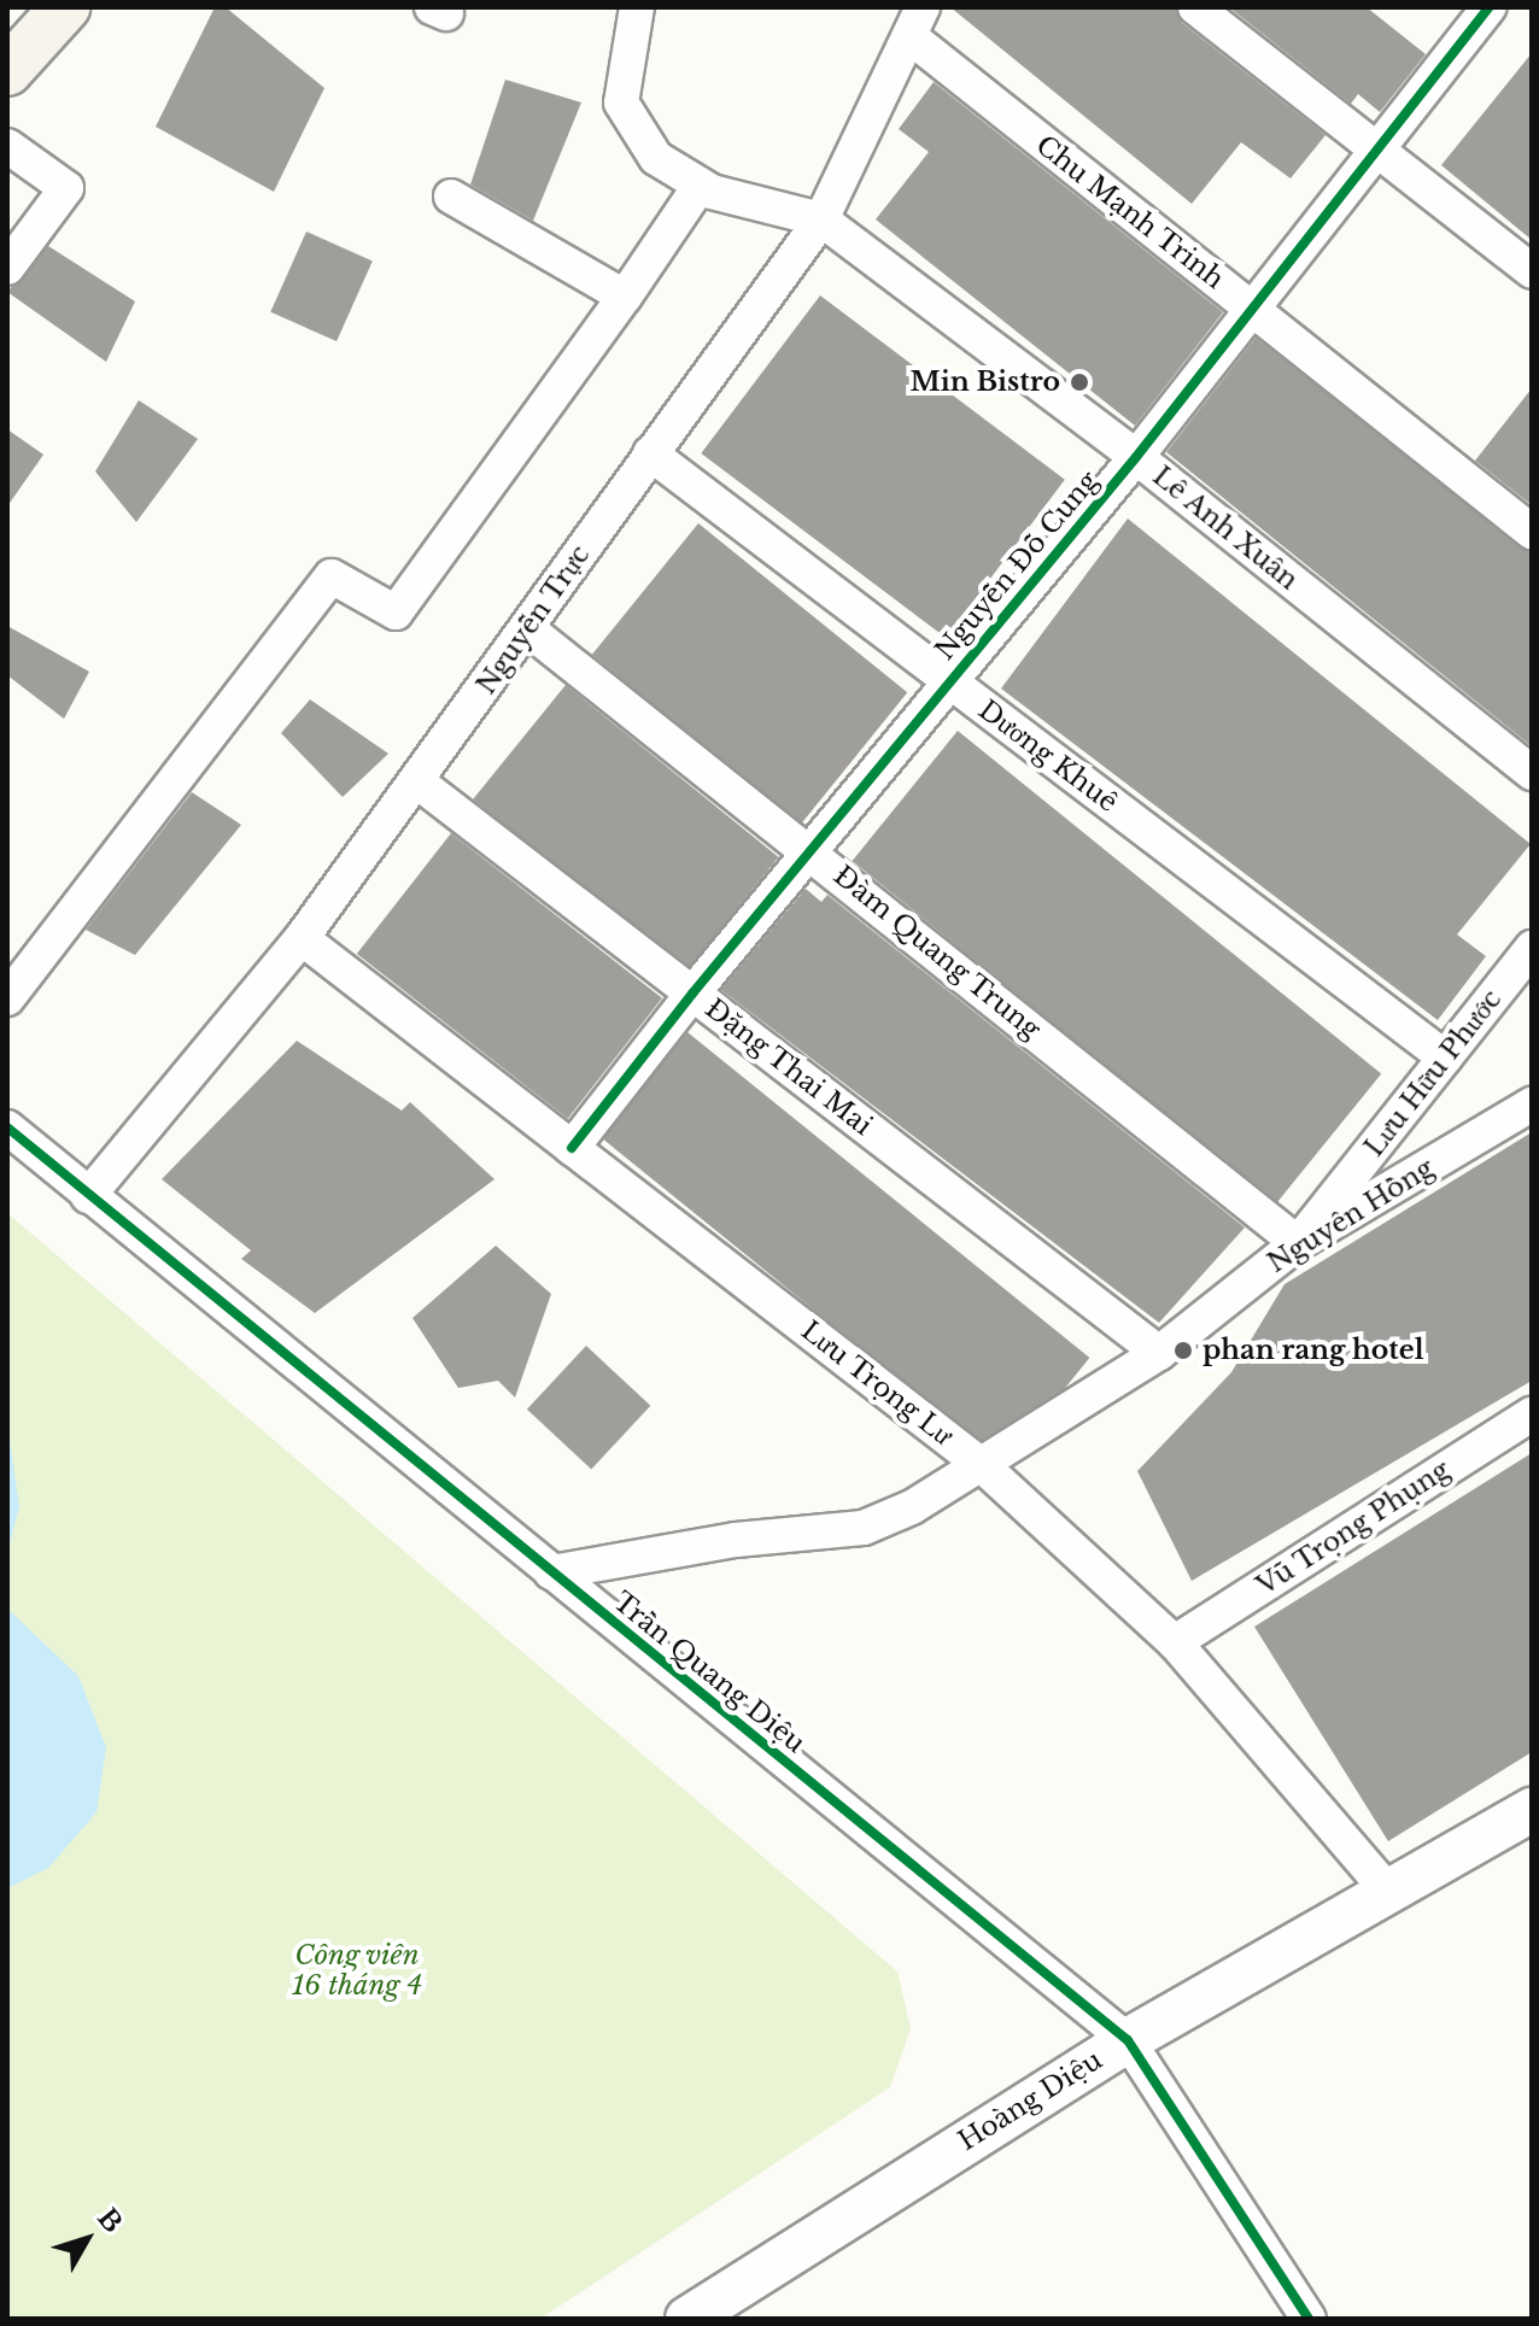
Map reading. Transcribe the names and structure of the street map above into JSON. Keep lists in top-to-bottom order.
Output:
{
  "streets": {
    "street": [
      "Chu Mạnh Trinh",
      "Lê Anh Xuân",
      "Nguyễn Đỗ Cung",
      "Nguyễn Trực",
      "Dương Khuê",
      "Đàm Quang Trung",
      "Đặng Thai Mai",
      "Lưu Hữu Phước",
      "Nguyên Hồng",
      "Lưu Trọng Lư",
      "Vũ Trọng Phụng",
      "Trần Quang Diệu",
      "Hoàng Diệu"
    ]
  },
  "crossings": [
    ["Chu Mạnh Trinh", "Nguyễn Đỗ Cung"],
    ["Chu Mạnh Trinh", "Nguyễn Trực"],
    ["Lê Anh Xuân", "Nguyễn Đỗ Cung"],
    ["Lê Anh Xuân", "Nguyễn Trực"],
    ["Nguyễn Đỗ Cung", "Dương Khuê"],
    ["Nguyễn Đỗ Cung", "Đàm Quang Trung"],
    ["Nguyễn Đỗ Cung", "Đặng Thai Mai"],
    ["Nguyễn Đỗ Cung", "Lưu Trọng Lư"],
    ["Nguyễn Trực", "Dương Khuê"],
    ["Nguyễn Trực", "Đàm Quang Trung"],
    ["Nguyễn Trực", "Đặng Thai Mai"],
    ["Nguyễn Trực", "Lưu Trọng Lư"],
    ["Nguyễn Trực", "Trần Quang Diệu"],
    ["Dương Khuê", "Lưu Hữu Phước"],
    ["Đàm Quang Trung", "Lưu Hữu Phước"],
    ["Đàm Quang Trung", "Nguyên Hồng"],
    ["Đặng Thai Mai", "Nguyên Hồng"],
    ["Lưu Hữu Phước", "Nguyên Hồng"],
    ["Nguyên Hồng", "Lưu Trọng Lư"],
    ["Nguyên Hồng", "Trần Quang Diệu"],
    ["Lưu Trọng Lư", "Vũ Trọng Phụng"],
    ["Lưu Trọng Lư", "Hoàng Diệu"],
    ["Trần Quang Diệu", "Hoàng Diệu"]
  ],
  "parks": ["Công viên 16 tháng 4"],
  "places": ["Min Bistro", "phan rang hotel"],
  "north": "top right"
}
